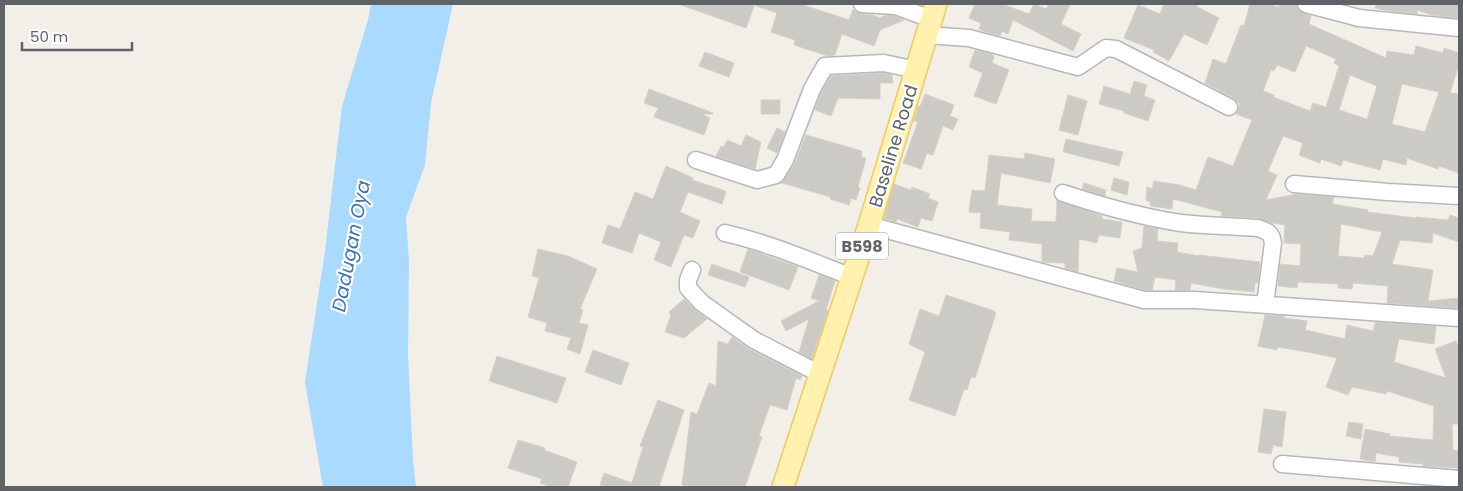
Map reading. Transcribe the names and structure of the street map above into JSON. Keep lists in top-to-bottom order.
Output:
{
  "streets": {
    "main road": ["Baseline Road", "B598"]
  },
  "water": ["Dadugan Oya"],
  "scale_bar": "50 m"
}
